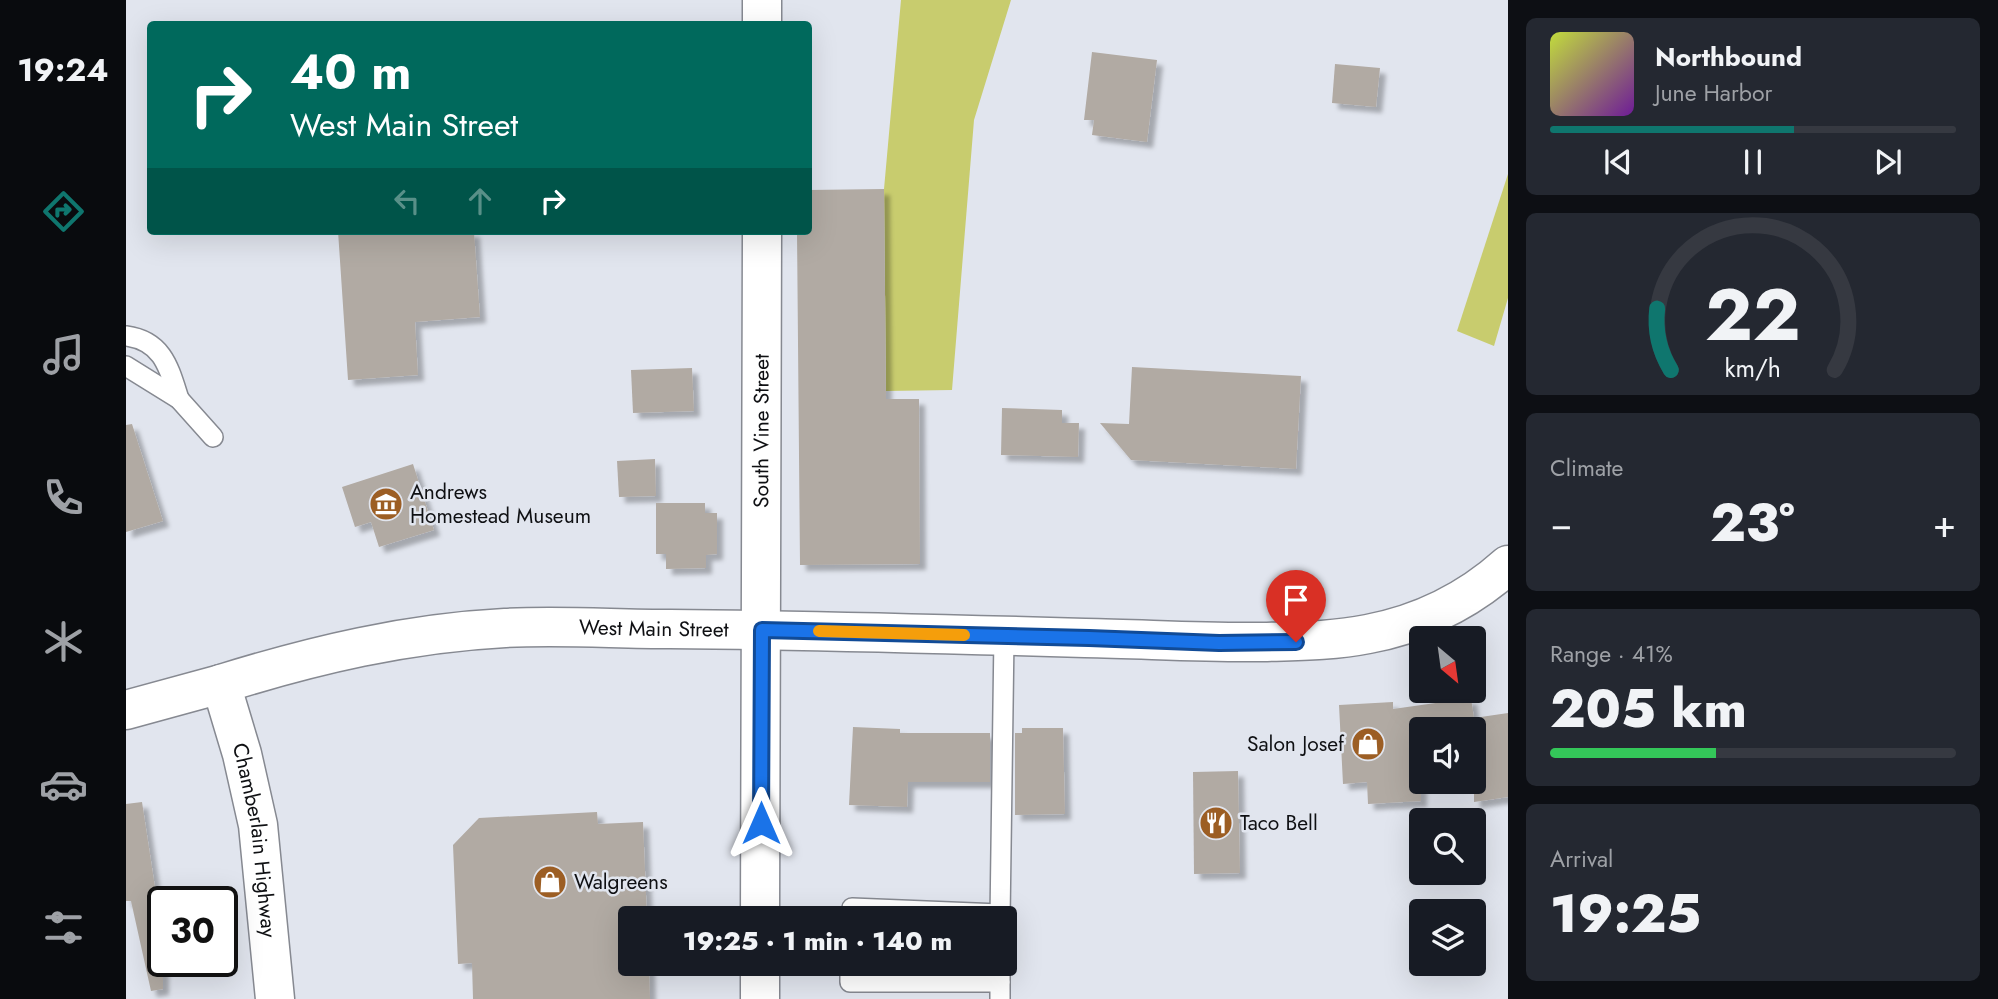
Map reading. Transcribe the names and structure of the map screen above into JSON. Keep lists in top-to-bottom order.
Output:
{
  "streets": {
    "main road": ["South Vine Street", "West Main Street", "Chamberlain Highway"]
  },
  "crossings": [
    ["South Vine Street", "West Main Street"],
    ["West Main Street", "Chamberlain Highway"]
  ],
  "places": {
    "museum": ["Andrews Homestead Museum"],
    "shop": ["Salon Josef", "Walgreens"],
    "restaurant": ["Taco Bell"]
  },
  "north": "bottom right",
  "page": {
    "tabs": "19:24",
    "turn": ["40 m", "West Main Street"],
    "song": ["Northbound", "June Harbor"],
    "tile": [
      "Climate",
      ["Range · 41%", "205 km"],
      ["Arrival", "19:25"]
    ],
    "heat": ["−", "23°", "+"],
    "limit": "30",
    "trip": "19:25 · 1 min · 140 m",
    "gauge": ["22", "km/h"]
  }
}
